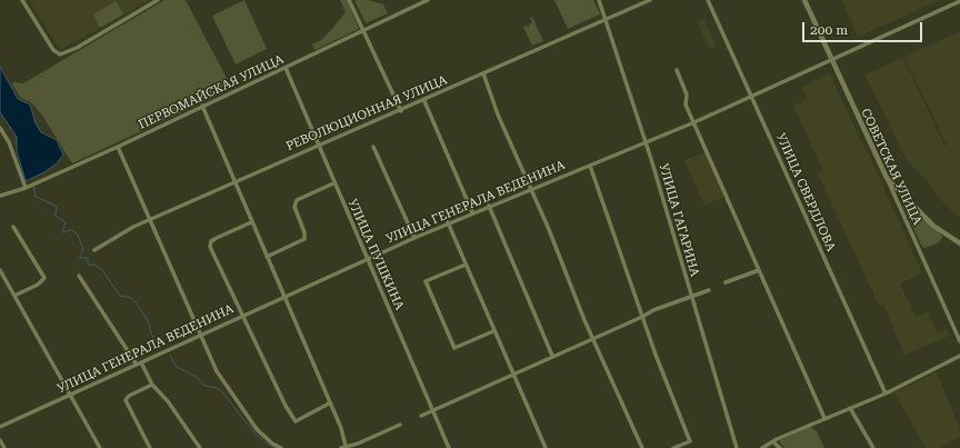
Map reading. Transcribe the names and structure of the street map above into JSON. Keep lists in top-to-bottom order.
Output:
{
  "streets": {
    "street": [
      "ПЕРВОМАЙСКАЯ УЛИЦА",
      "РЕВОЛЮЦИОННАЯ УЛИЦА",
      "СОВЕТСКАЯ УЛИЦА",
      "УЛИЦА СВЕРДЛОВА",
      "УЛИЦА ГЕНЕРАЛА ВЕДЕНИНА",
      "УЛИЦА ГАГАРИНА",
      "УЛИЦА ПУШКИНА"
    ]
  },
  "crossings": [
    ["ПЕРВОМАЙСКАЯ УЛИЦА", "УЛИЦА ПУШКИНА"],
    ["РЕВОЛЮЦИОННАЯ УЛИЦА", "УЛИЦА ГАГАРИНА"],
    ["РЕВОЛЮЦИОННАЯ УЛИЦА", "УЛИЦА ПУШКИНА"],
    ["СОВЕТСКАЯ УЛИЦА", "УЛИЦА ГЕНЕРАЛА ВЕДЕНИНА"],
    ["УЛИЦА СВЕРДЛОВА", "УЛИЦА ГЕНЕРАЛА ВЕДЕНИНА"],
    ["УЛИЦА ГЕНЕРАЛА ВЕДЕНИНА", "УЛИЦА ГАГАРИНА"],
    ["УЛИЦА ГЕНЕРАЛА ВЕДЕНИНА", "УЛИЦА ПУШКИНА"]
  ],
  "scale_bar": "200 m"
}
